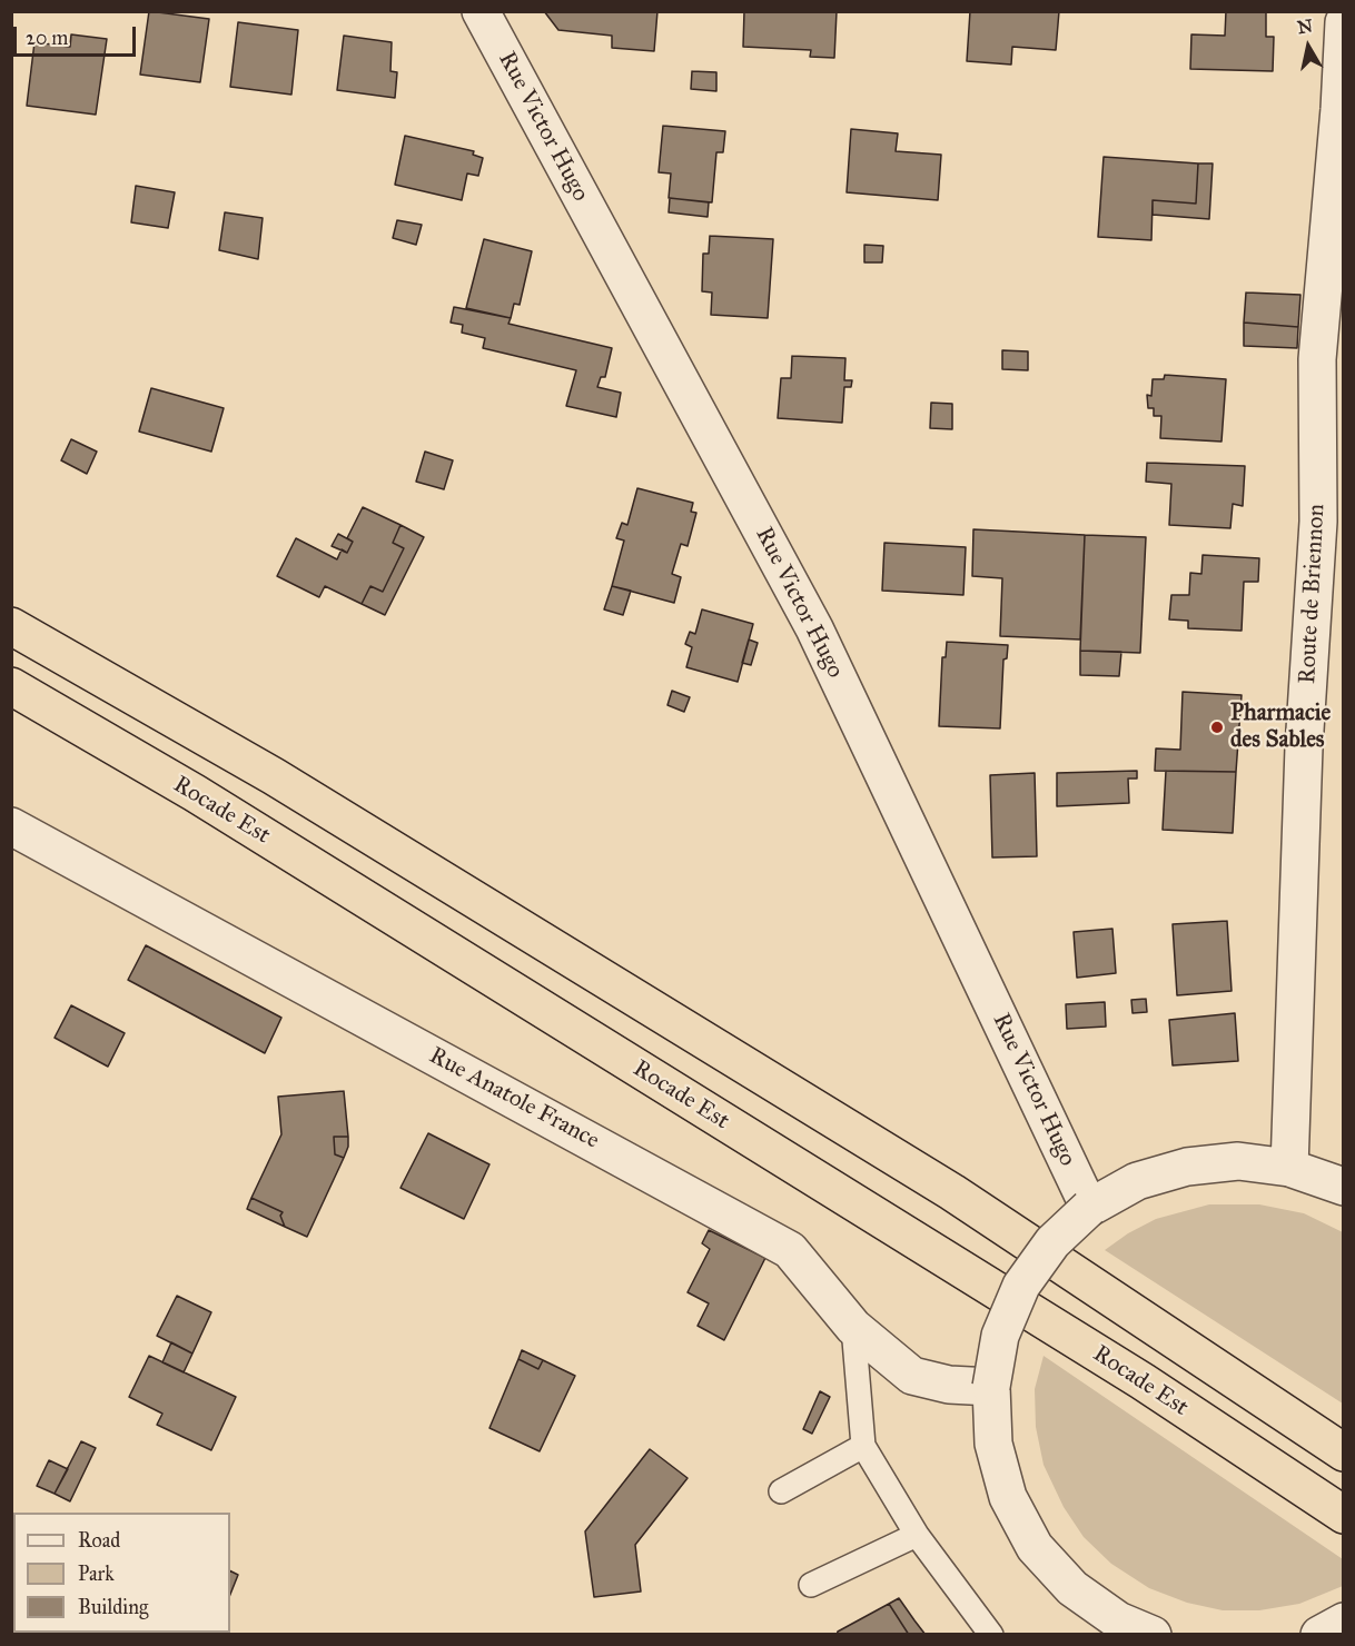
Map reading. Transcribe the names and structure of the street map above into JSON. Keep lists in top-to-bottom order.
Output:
{
  "streets": {
    "highway": ["Rocade Est"],
    "street": ["Rue Victor Hugo", "Route de Briennon", "Rue Anatole France"]
  },
  "places": ["Pharmacie des Sables"],
  "legend": ["Road", "Park", "Building"],
  "scale_bar": "20 m",
  "north": "top"
}
